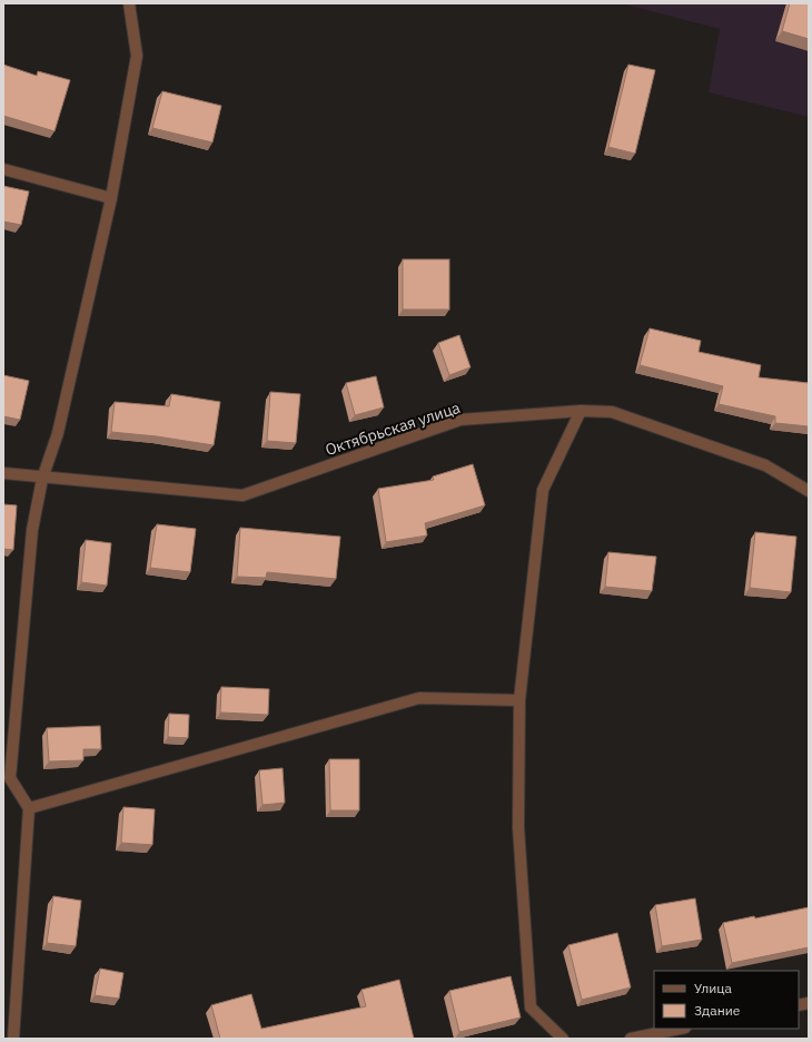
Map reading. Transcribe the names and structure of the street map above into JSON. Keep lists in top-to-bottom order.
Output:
{
  "streets": {
    "street": ["Октябрьская улица"]
  },
  "legend": ["Улица", "Здание"]
}
